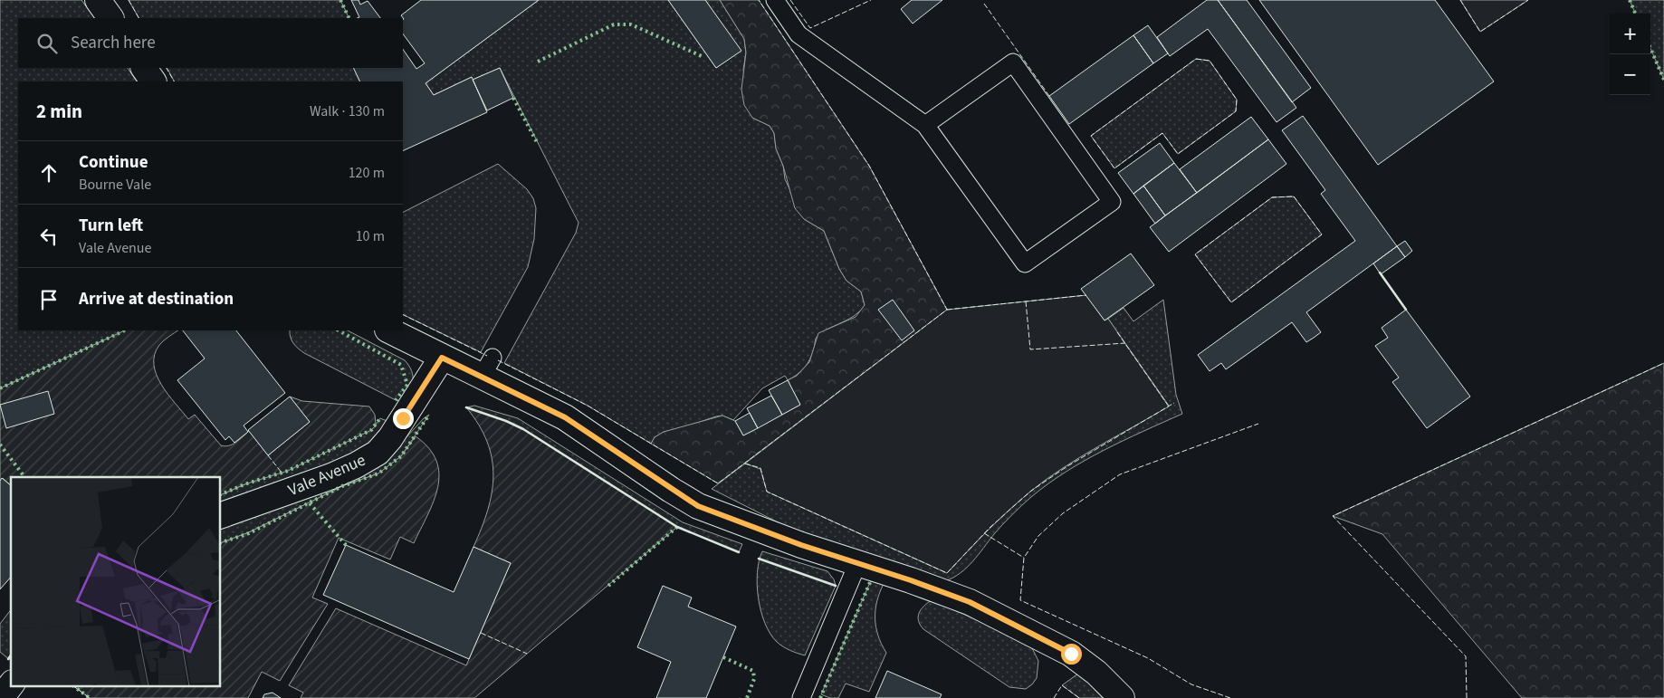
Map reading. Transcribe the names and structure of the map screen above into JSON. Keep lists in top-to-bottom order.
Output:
{
  "streets": {
    "street": ["Vale Avenue"]
  },
  "page": {
    "map_buttons": ["+", "−"],
    "search": "Search here",
    "heading": ["2 min", "Walk · 130 m"],
    "list": [
      ["Continue", "Bourne Vale", "120 m"],
      ["Turn left", "Vale Avenue", "10 m"],
      "Arrive at destination"
    ]
  }
}
